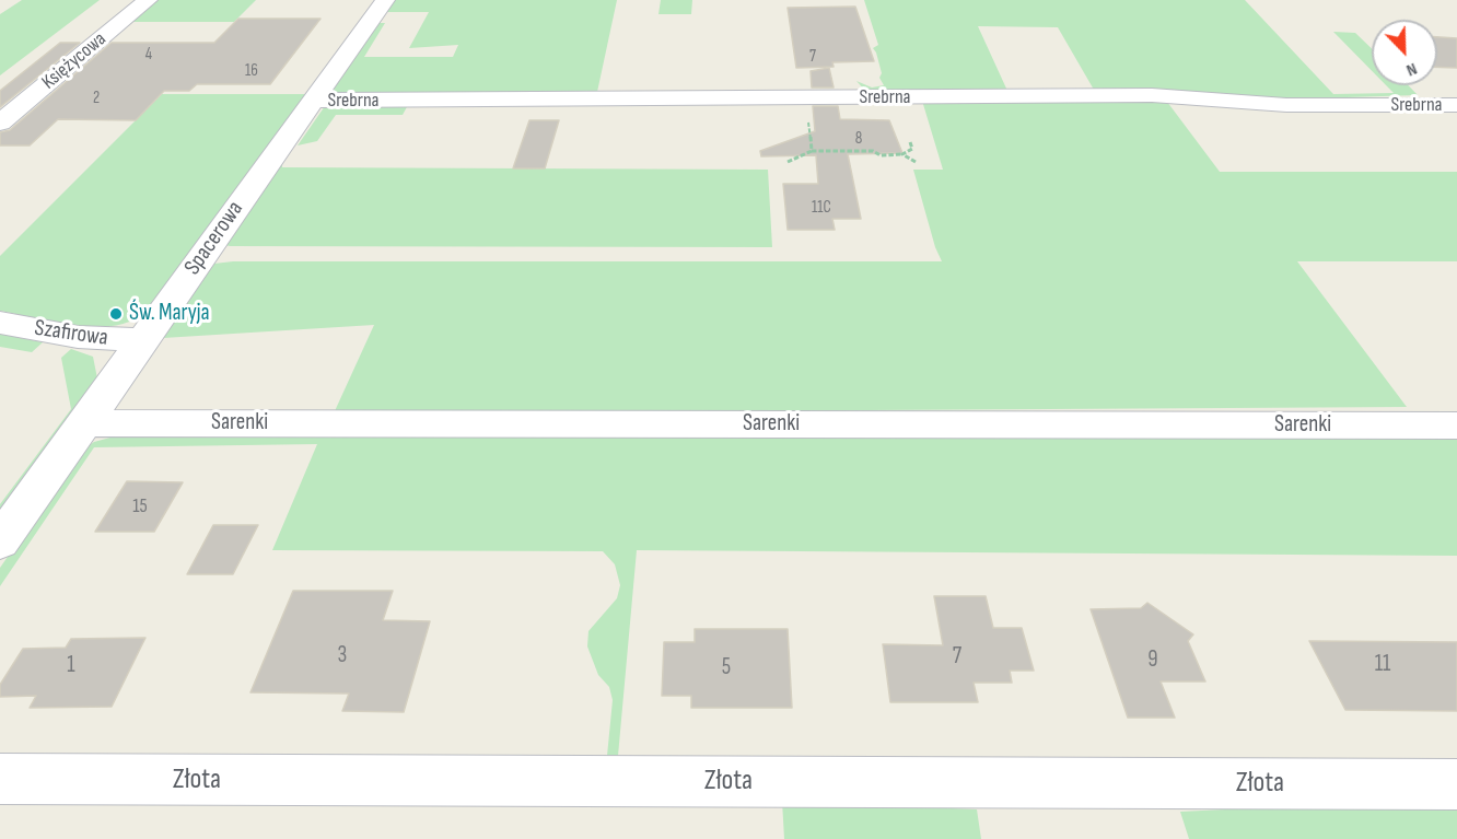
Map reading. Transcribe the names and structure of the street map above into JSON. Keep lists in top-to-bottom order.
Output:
{
  "streets": {
    "street": [
      "Księżycowa",
      "Srebrna",
      "Spacerowa",
      "Szafirowa",
      "Sarenki",
      "Złota"
    ]
  },
  "crossings": [
    ["Srebrna", "Spacerowa"],
    ["Spacerowa", "Szafirowa"],
    ["Spacerowa", "Sarenki"]
  ],
  "places": ["Św. Maryja"],
  "house_numbers": [
    "4",
    "7",
    "16",
    "2",
    "8",
    "11C",
    "15",
    "3",
    "7",
    "9",
    "11",
    "1",
    "5"
  ],
  "north": "bottom right"
}
